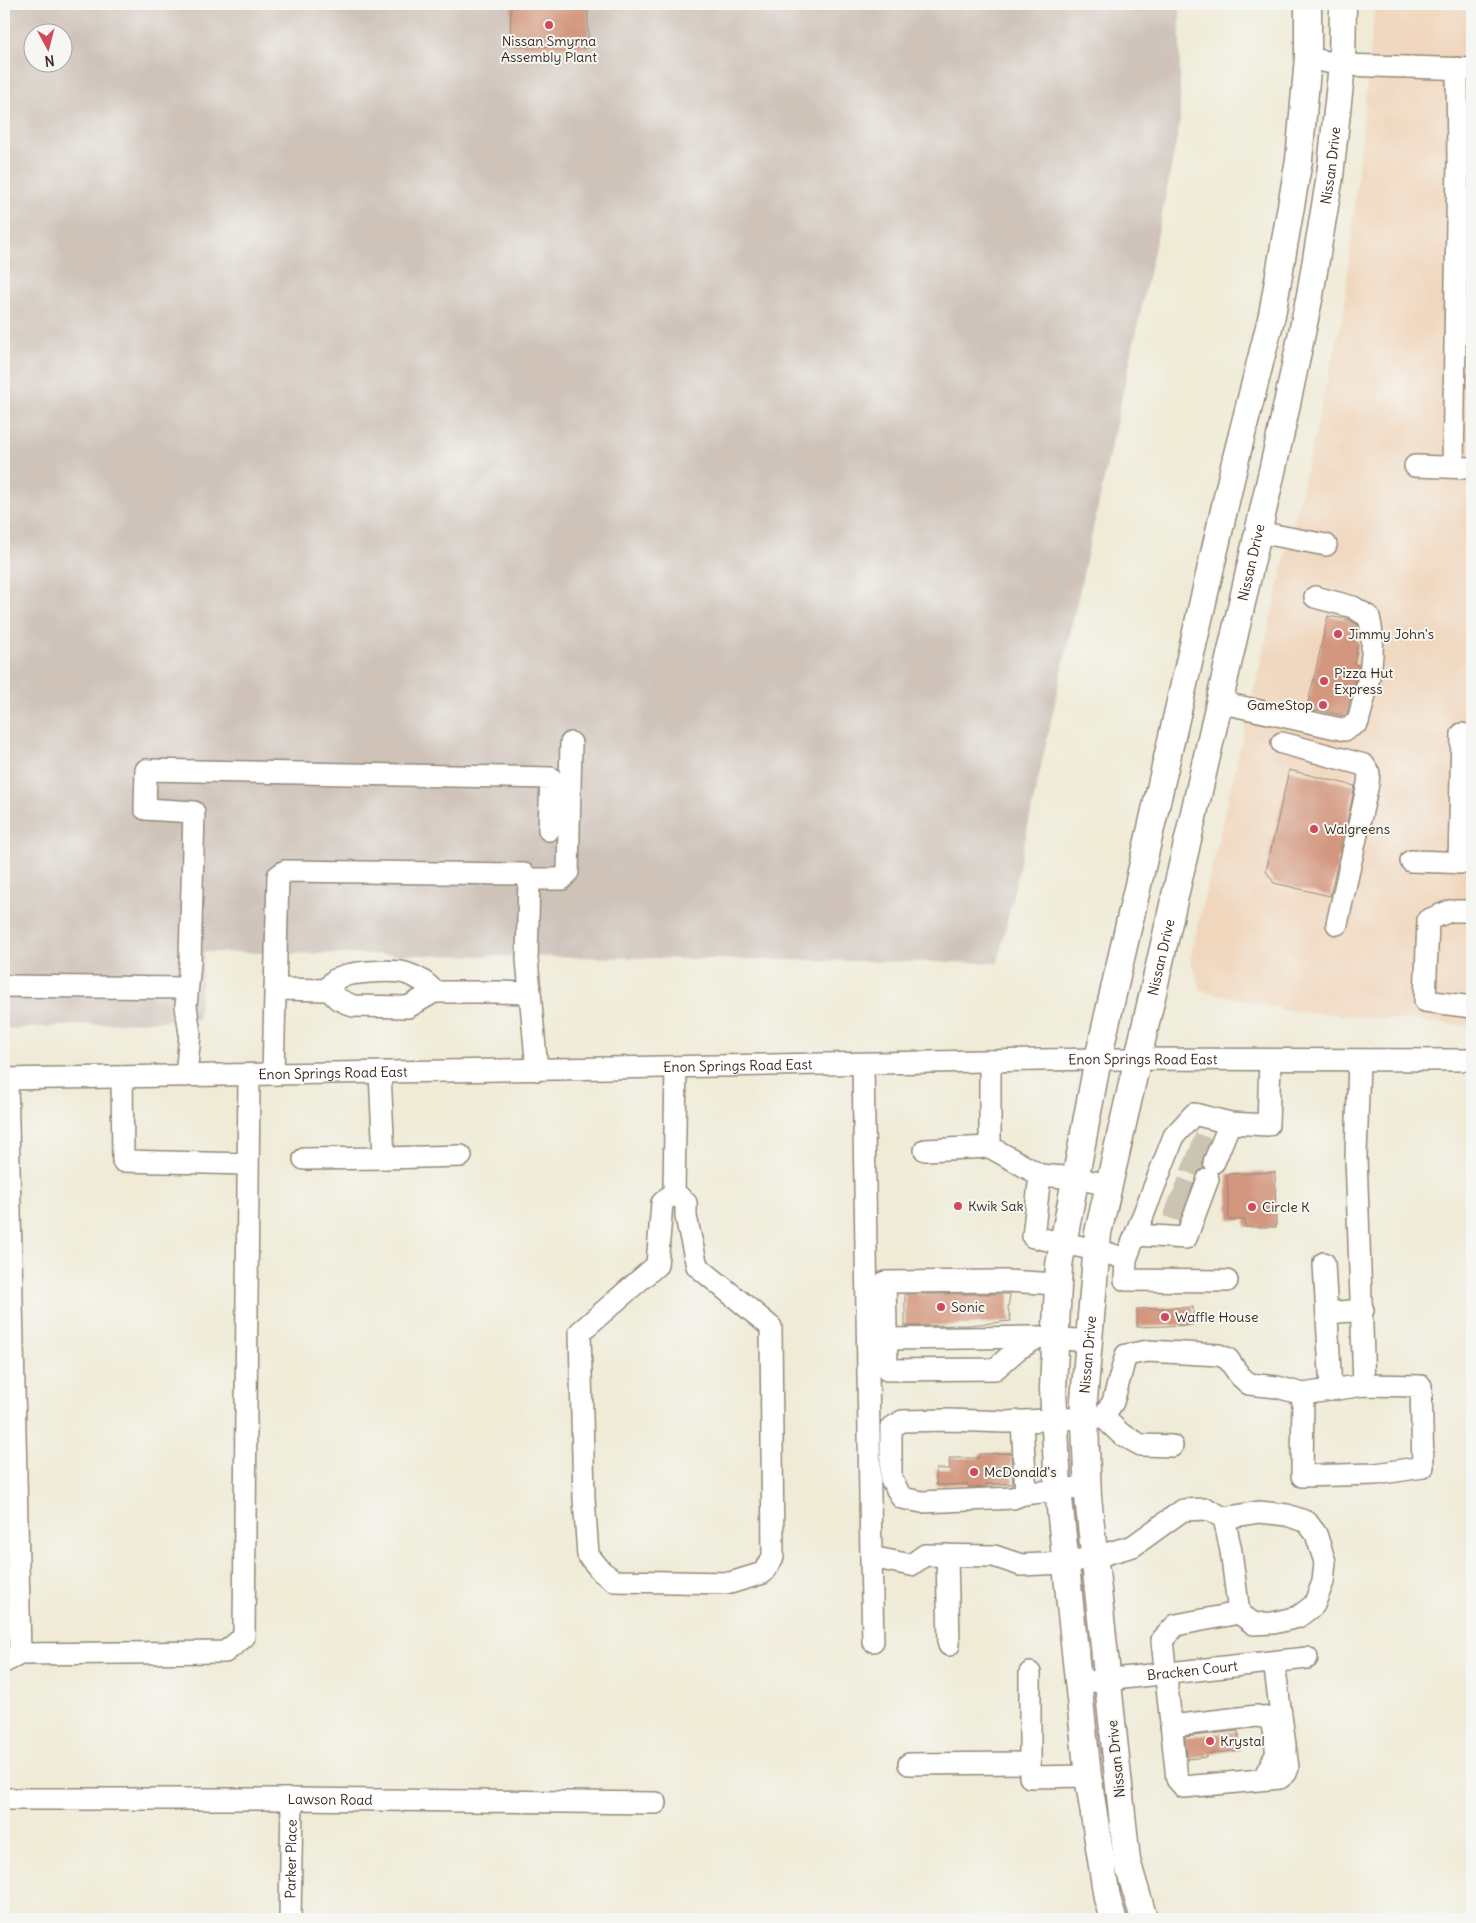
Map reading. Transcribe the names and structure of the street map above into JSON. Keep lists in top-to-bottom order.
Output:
{
  "streets": {
    "main road": ["Nissan Drive"],
    "street": [
      "Enon Springs Road East",
      "Bracken Court",
      "Lawson Road",
      "Parker Place"
    ]
  },
  "crossings": [
    ["Nissan Drive", "Enon Springs Road East"],
    ["Nissan Drive", "Bracken Court"],
    ["Lawson Road", "Parker Place"]
  ],
  "places": [
    "Nissan Smyrna Assembly Plant",
    "Jimmy John's",
    "Pizza Hut Express",
    "GameStop",
    "Walgreens",
    "Kwik Sak",
    "Circle K",
    "Sonic",
    "Waffle House",
    "McDonald's",
    "Krystal"
  ],
  "north": "bottom"
}
